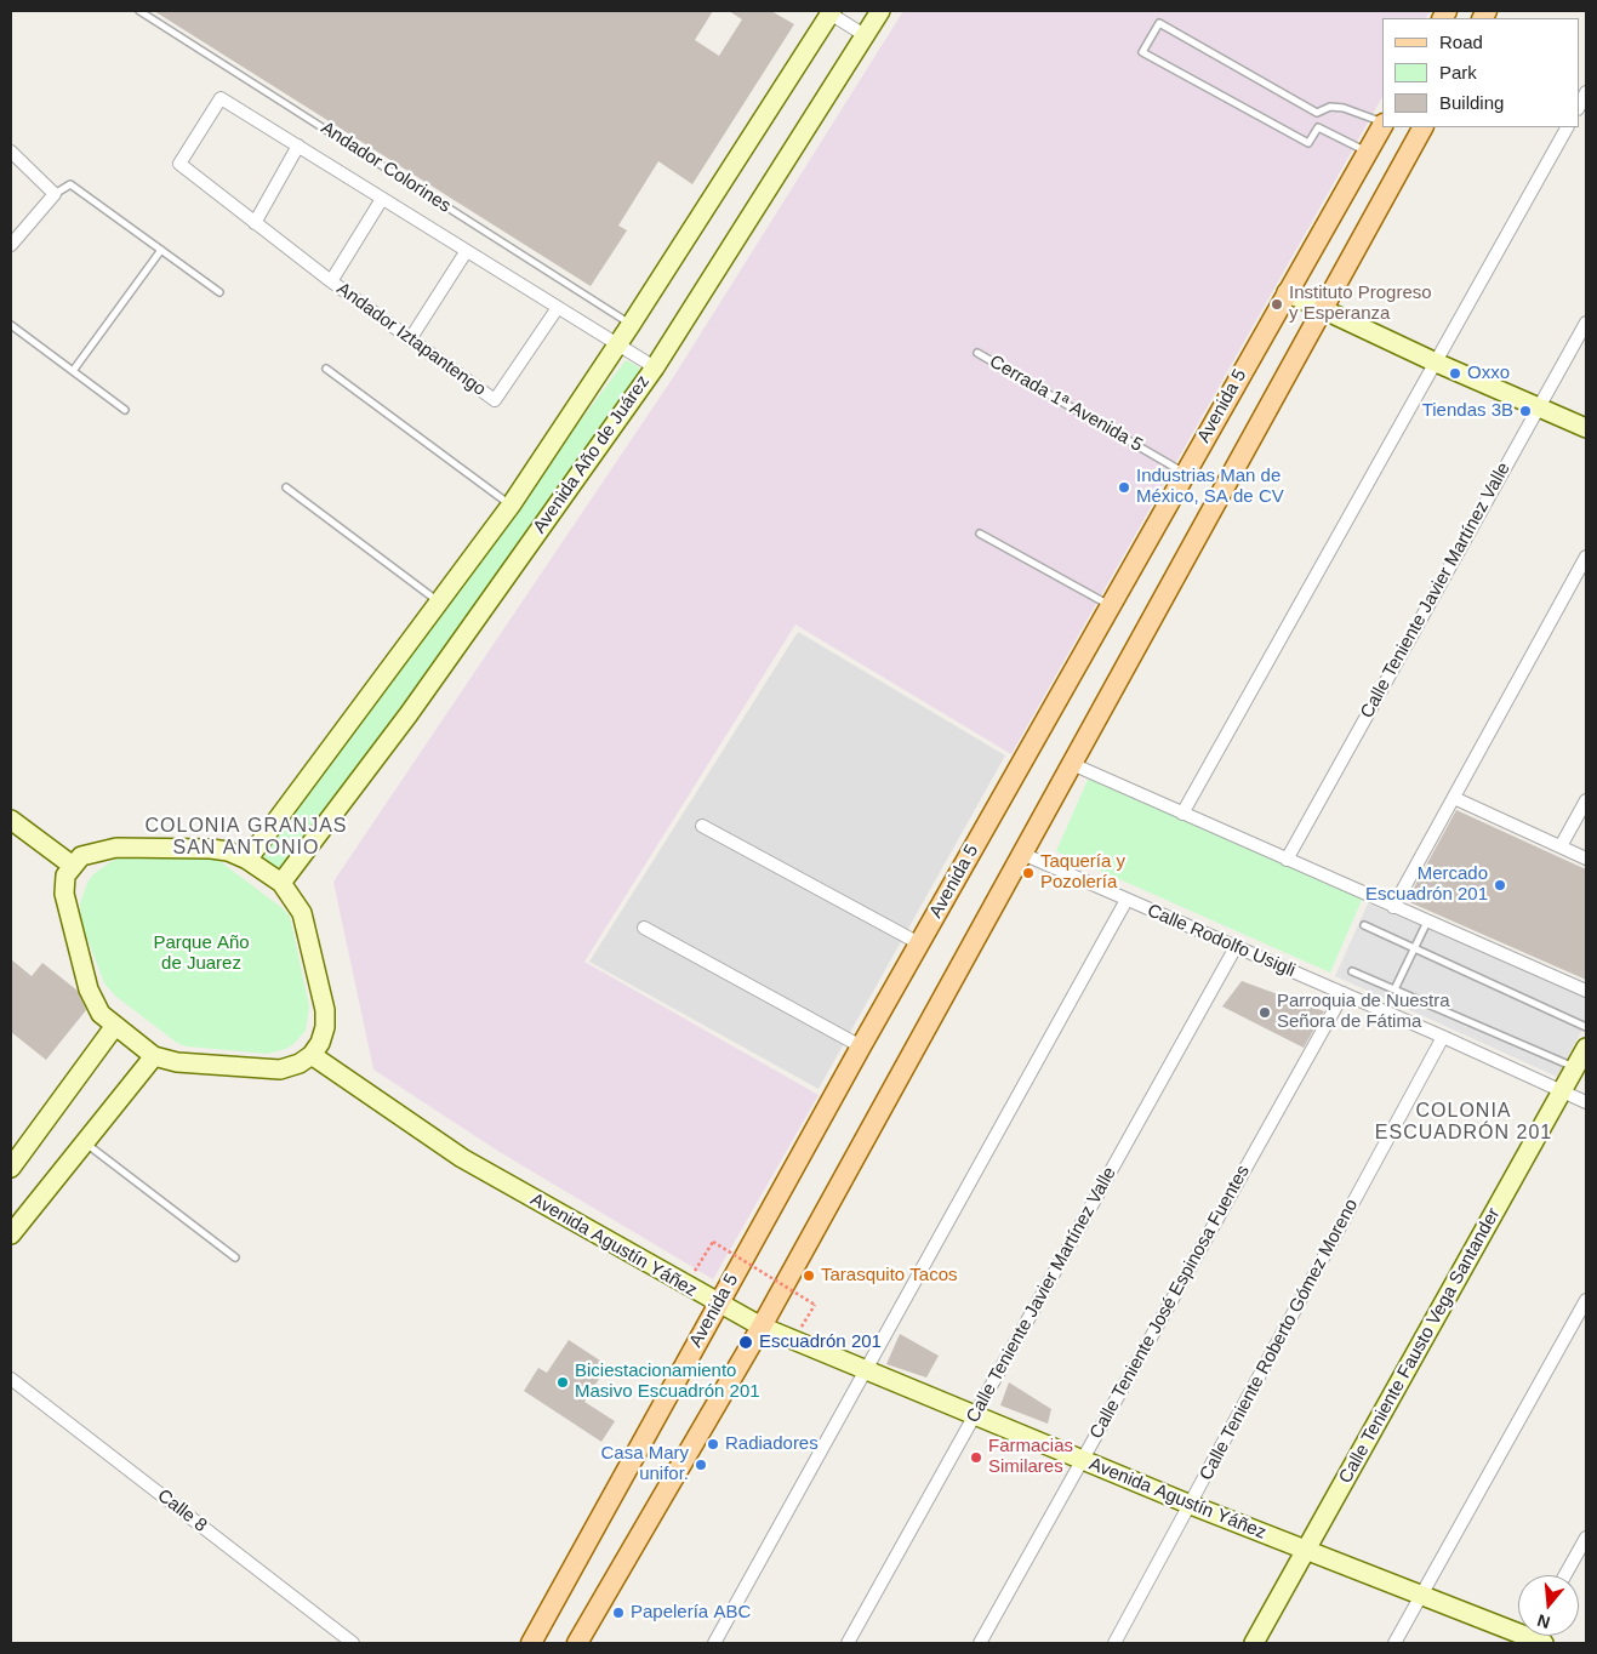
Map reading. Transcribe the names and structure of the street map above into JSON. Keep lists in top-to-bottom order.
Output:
{
  "streets": {
    "main road": [
      "Avenida 5",
      "Avenida Año de Juárez",
      "Avenida Agustín Yáñez",
      "Calle Teniente Fausto Vega Santander"
    ],
    "street": [
      "Andador Colorines",
      "Andador Iztapantengo",
      "Calle Teniente Javier Martínez Valle",
      "Calle Rodolfo Usigli",
      "Calle Teniente José Espinosa Fuentes",
      "Calle Teniente Roberto Gómez Moreno",
      "Calle 8"
    ],
    "lane": ["Cerrada 1ª Avenida 5"]
  },
  "crossings": [
    ["Andador Colorines", "Andador Iztapantengo"],
    ["Andador Colorines", "Avenida Año de Juárez"],
    ["Cerrada 1ª Avenida 5", "Avenida 5"],
    ["Avenida 5", "Avenida Agustín Yáñez"],
    ["Calle Teniente Javier Martínez Valle", "Calle Rodolfo Usigli"],
    ["Calle Teniente Javier Martínez Valle", "Avenida Agustín Yáñez"],
    ["Calle Rodolfo Usigli", "Calle Teniente José Espinosa Fuentes"],
    ["Calle Rodolfo Usigli", "Calle Teniente Roberto Gómez Moreno"],
    ["Calle Rodolfo Usigli", "Calle Teniente Fausto Vega Santander"],
    ["Avenida Agustín Yáñez", "Calle Teniente José Espinosa Fuentes"],
    ["Avenida Agustín Yáñez", "Calle Teniente Roberto Gómez Moreno"],
    ["Avenida Agustín Yáñez", "Calle Teniente Fausto Vega Santander"]
  ],
  "districts": ["COLONIA GRANJAS SAN ANTONIO", "COLONIA ESCUADRÓN 201"],
  "parks": ["Parque Año de Juarez"],
  "places": [
    "Instituto Progreso y Esperanza",
    "Oxxo",
    "Tiendas 3B",
    "Industrias Man de México, SA de CV",
    "Taquería y Pozolería",
    "Mercado Escuadrón 201",
    "Parroquia de Nuestra Señora de Fátima",
    "Tarasquito Tacos",
    "Escuadrón 201",
    "Biciestacionamiento Masivo Escuadrón 201",
    "Radiadores",
    "Farmacias Similares",
    "Casa Mary unifor.",
    "Papelería ABC"
  ],
  "legend": ["Road", "Park", "Building"],
  "north": "bottom"
}
